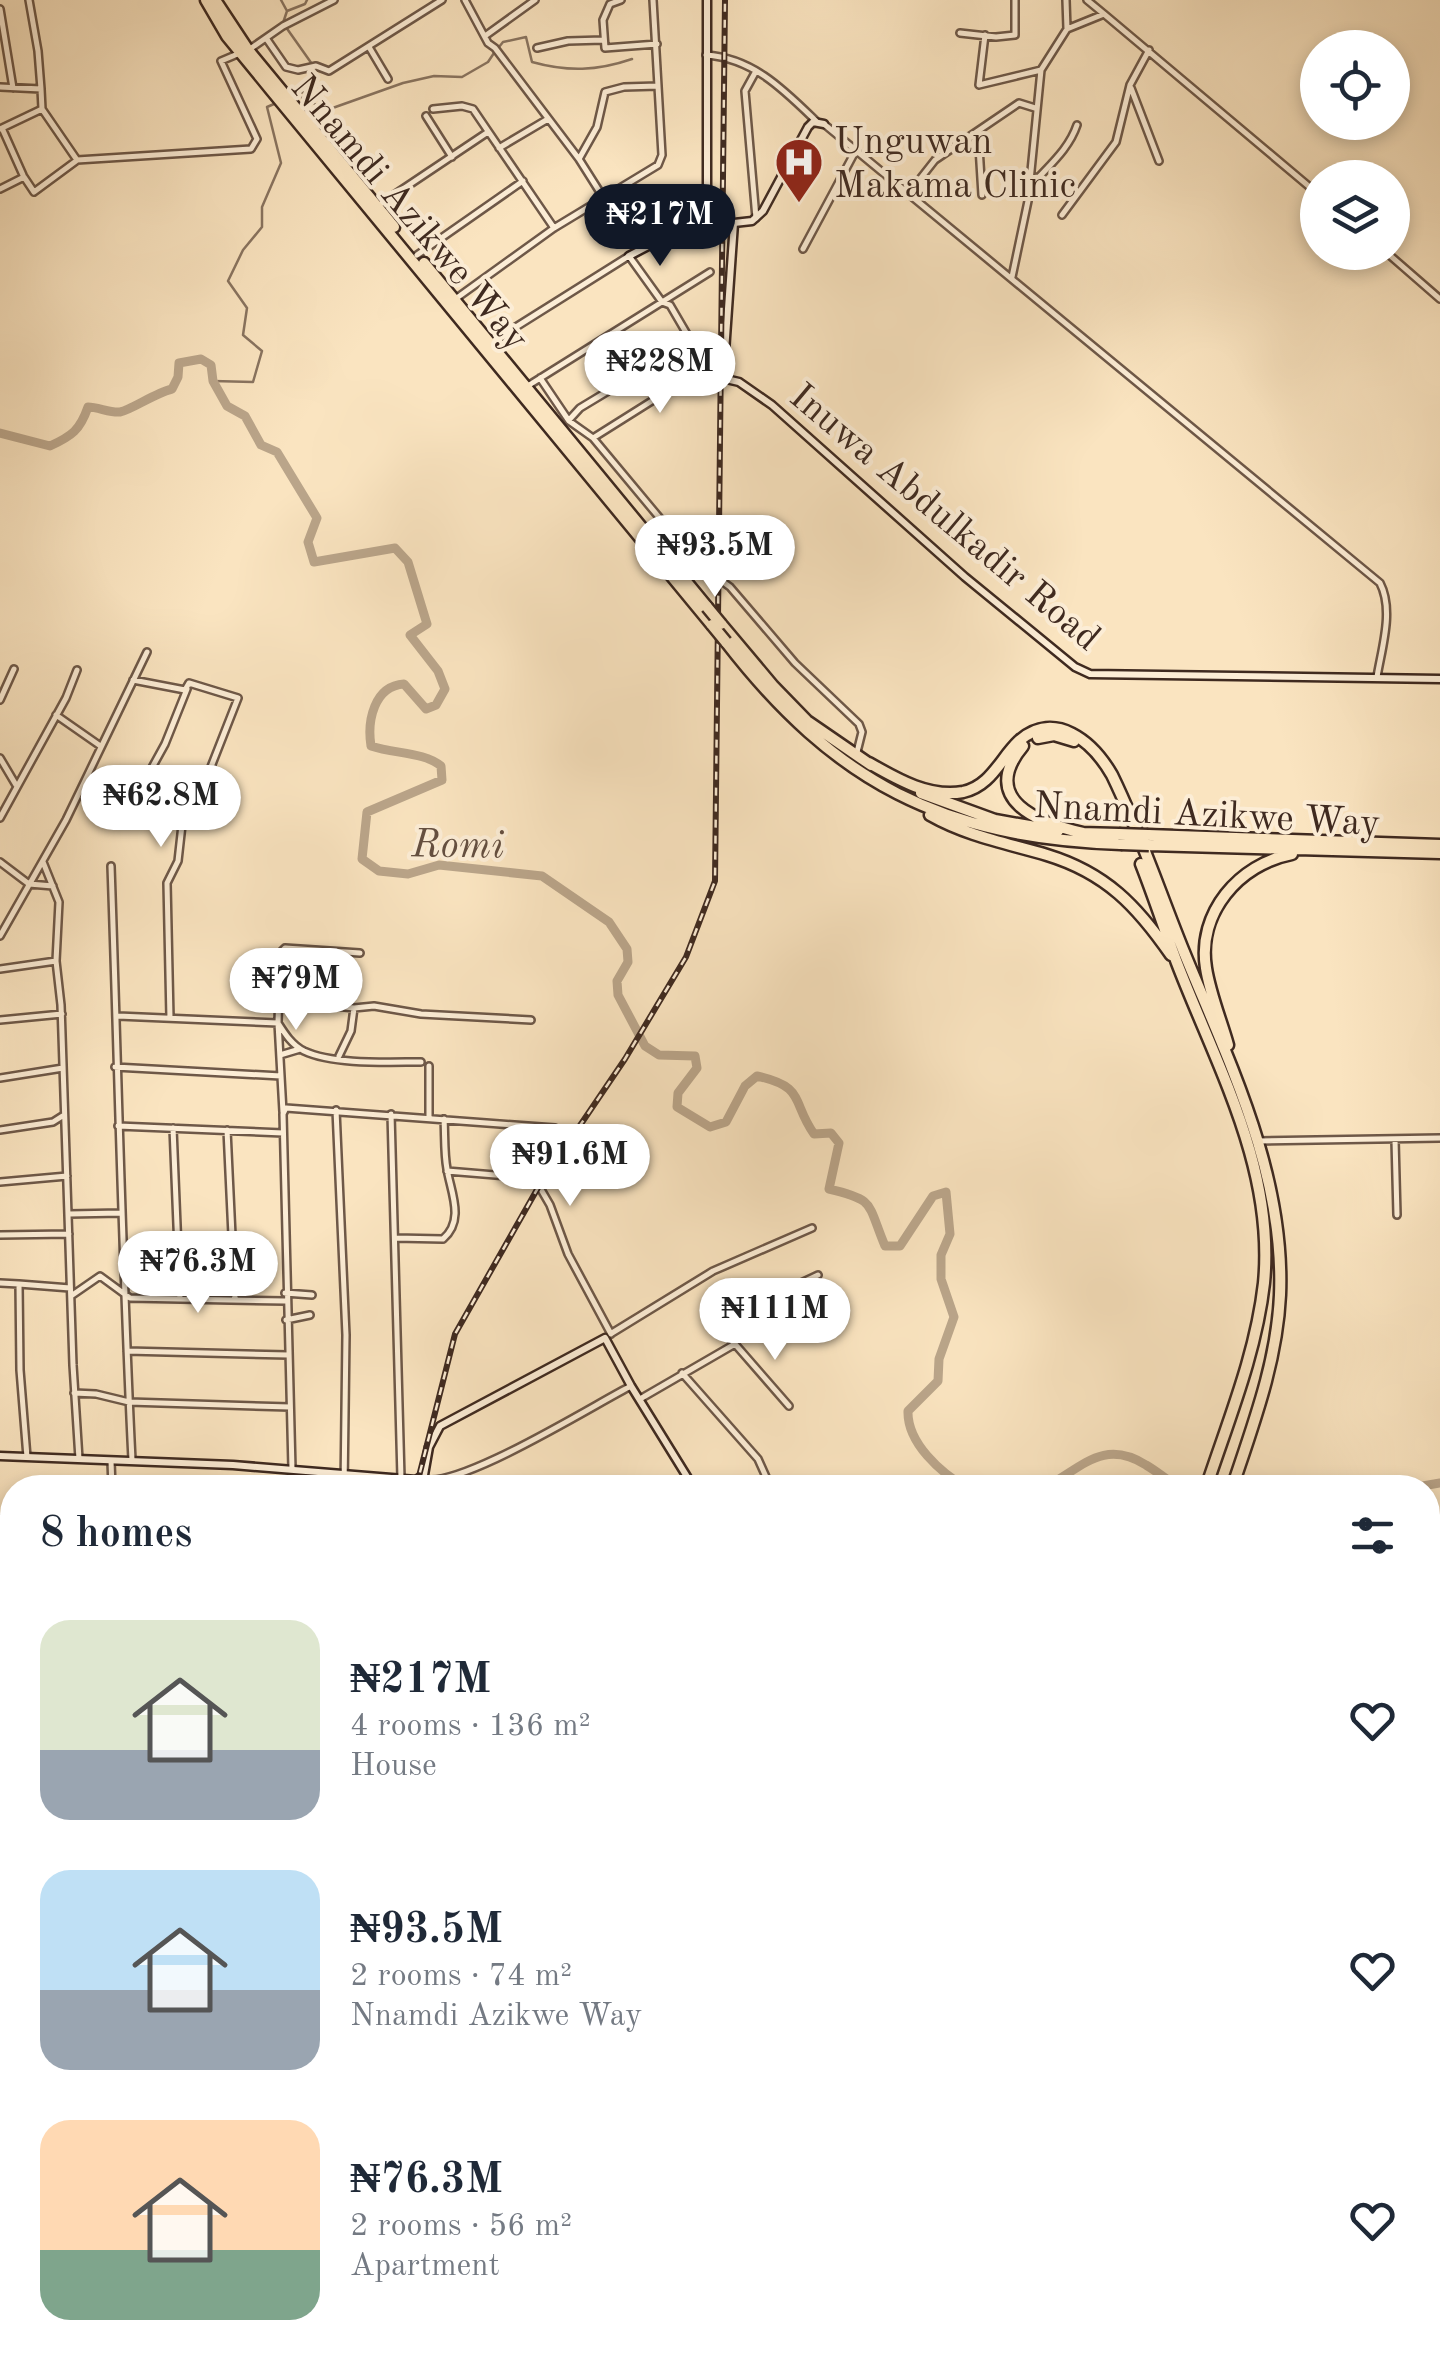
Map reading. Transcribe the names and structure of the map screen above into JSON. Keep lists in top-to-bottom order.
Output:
{
  "streets": {
    "highway": ["Nnamdi Azikwe Way"],
    "street": ["Inuwa Abdulkadir Road"]
  },
  "water": ["Romi"],
  "places": {
    "hospital": ["Unguwan Makama Clinic"]
  },
  "page": {
    "price": [
      "₦217M",
      "₦228M",
      "₦93.5M",
      "₦62.8M",
      "₦79M",
      "₦91.6M",
      "₦76.3M",
      "₦111M"
    ],
    "heading": "8 homes",
    "list": [
      {
        "name": "₦217M",
        "note": "4 rooms · 136 m² · House"
      },
      {
        "name": "₦93.5M",
        "note": "2 rooms · 74 m² · Nnamdi Azikwe Way"
      },
      {
        "name": "₦76.3M",
        "note": "2 rooms · 56 m² · Apartment"
      }
    ]
  }
}
